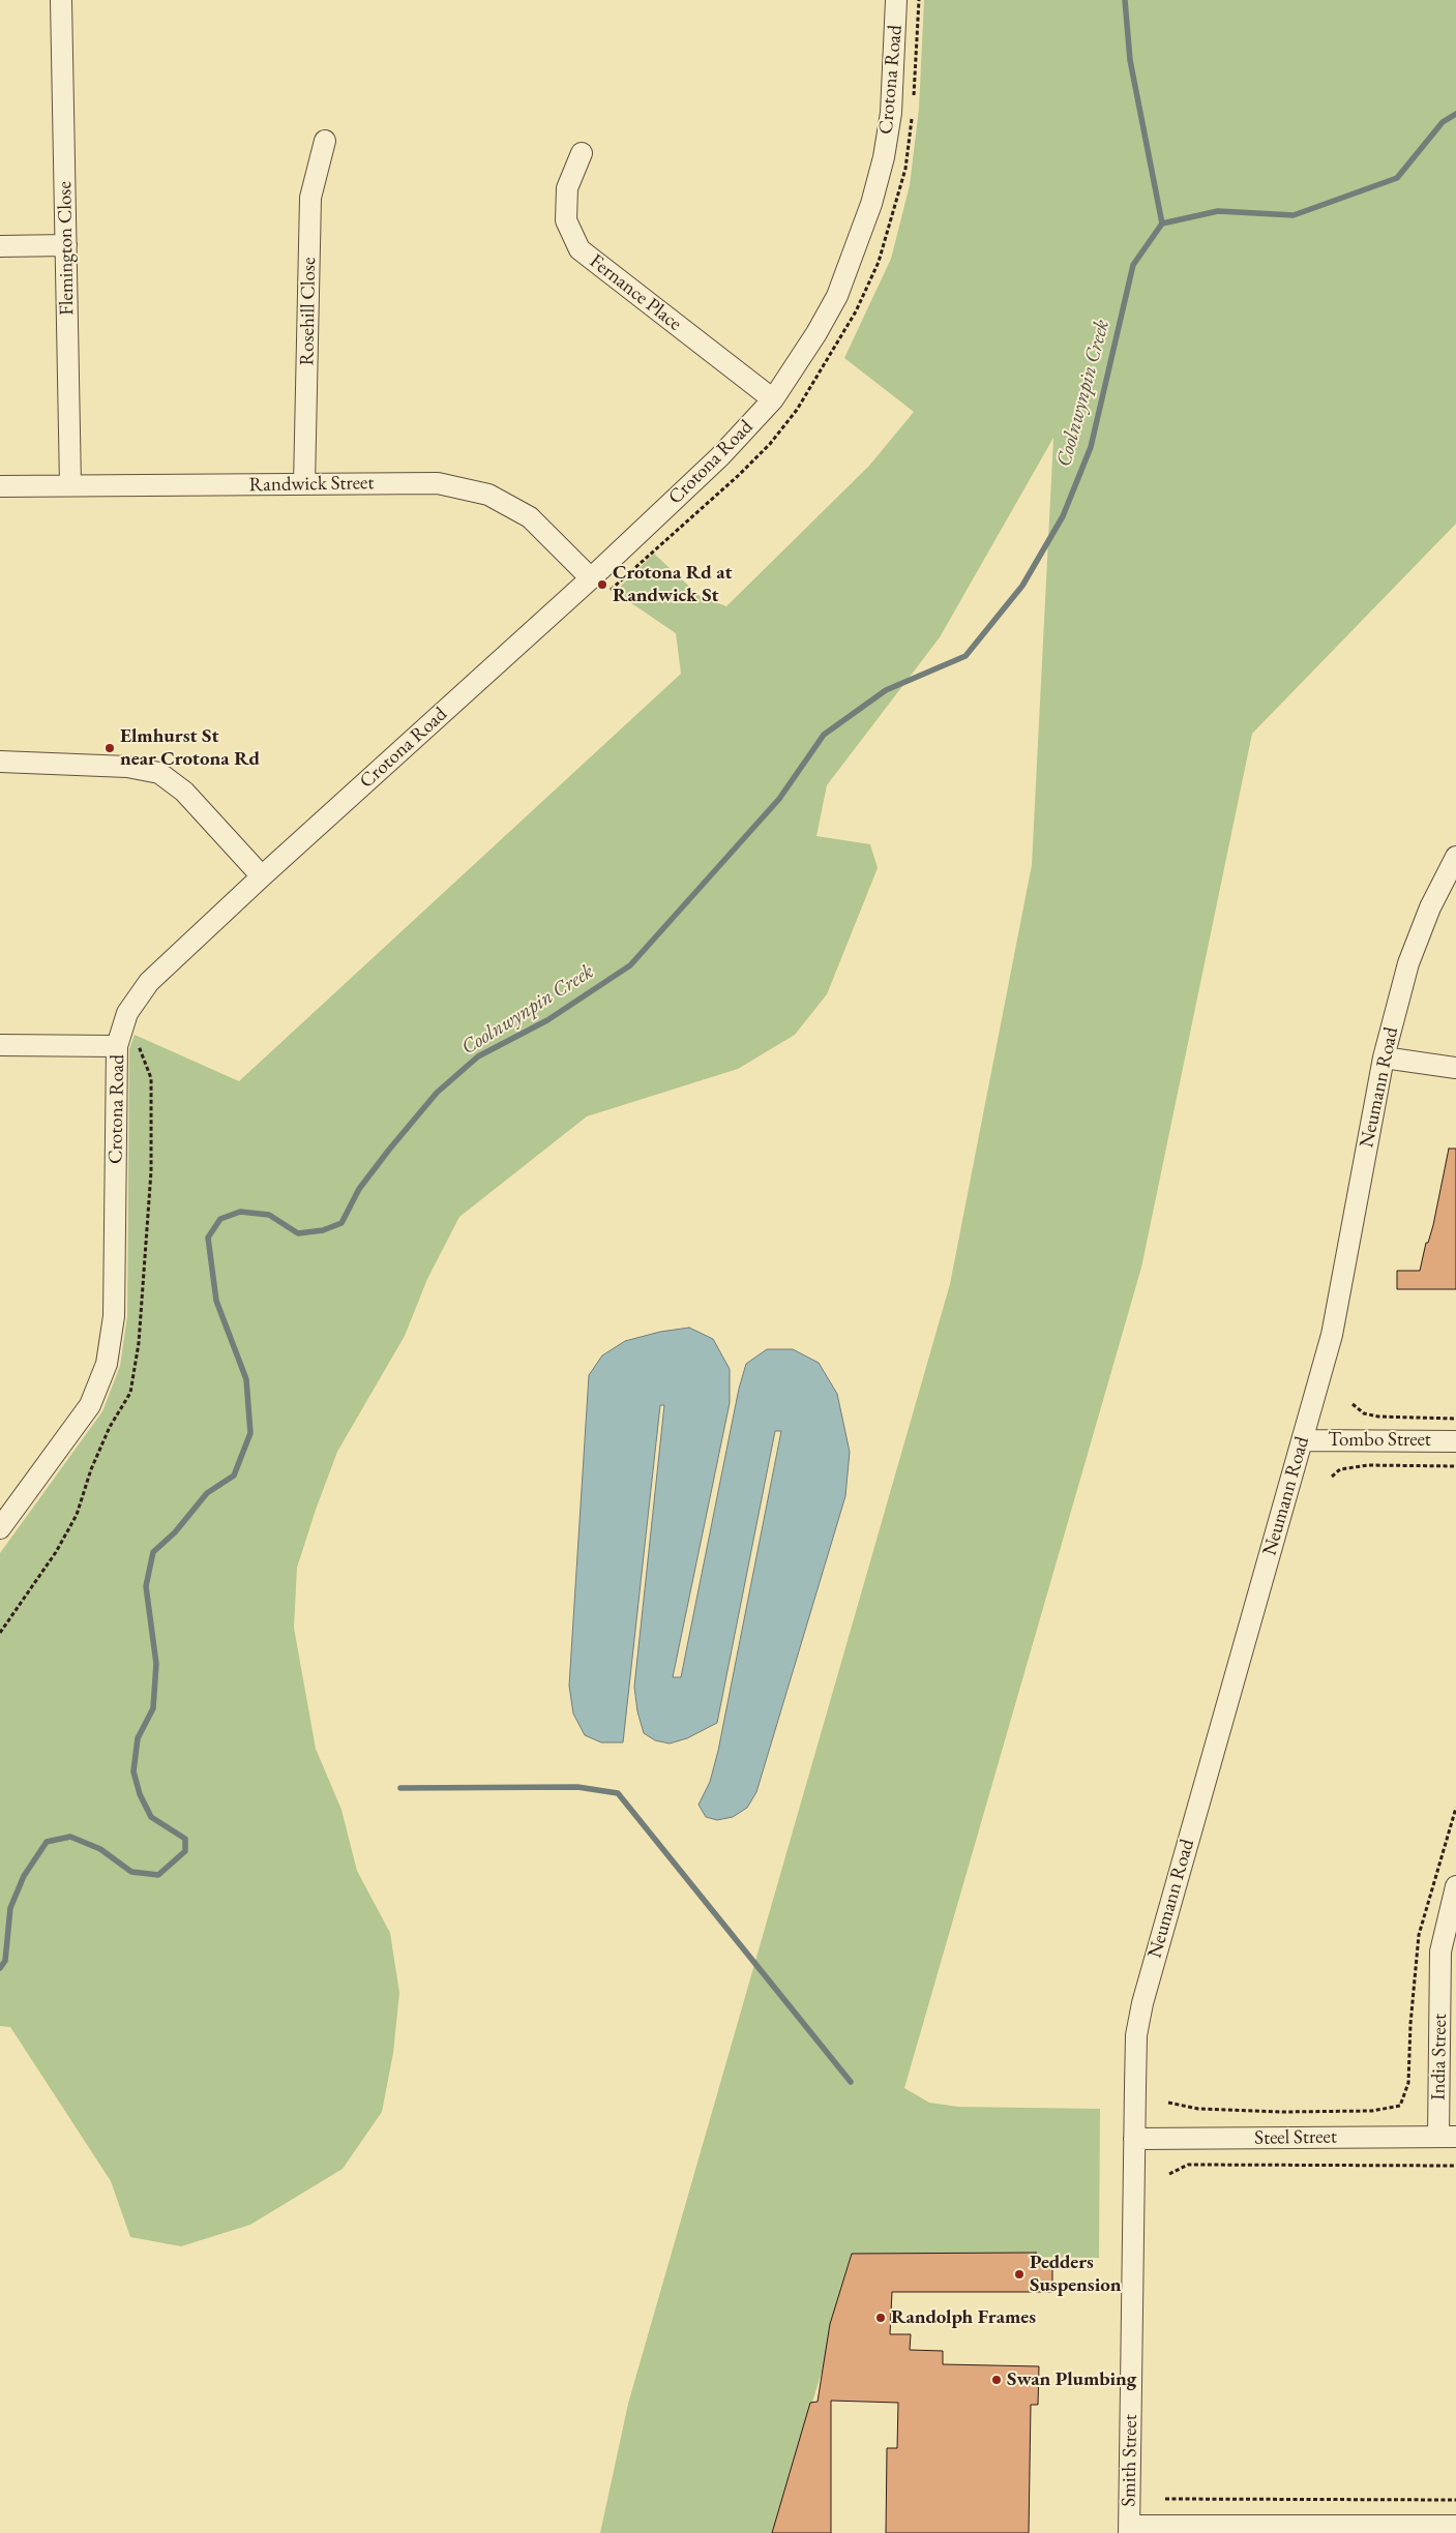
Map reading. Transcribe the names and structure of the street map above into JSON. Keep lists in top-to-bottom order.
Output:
{
  "streets": {
    "street": [
      "Crotona Road",
      "Flemington Close",
      "Fernance Place",
      "Rosehill Close",
      "Randwick Street",
      "Neumann Road",
      "Tombo Street",
      "India Street",
      "Steel Street",
      "Smith Street"
    ]
  },
  "crossings": [
    ["Crotona Road", "Fernance Place"],
    ["Crotona Road", "Randwick Street"],
    ["Flemington Close", "Randwick Street"],
    ["Rosehill Close", "Randwick Street"],
    ["Neumann Road", "Tombo Street"],
    ["Neumann Road", "Steel Street"],
    ["Neumann Road", "Smith Street"],
    ["India Street", "Steel Street"],
    ["Steel Street", "Smith Street"]
  ],
  "water": ["Coolnwynpin Creek"],
  "places": [
    "Crotona Rd at Randwick St",
    "Elmhurst St near Crotona Rd",
    "Pedders Suspension",
    "Randolph Frames",
    "Swan Plumbing"
  ]
}
